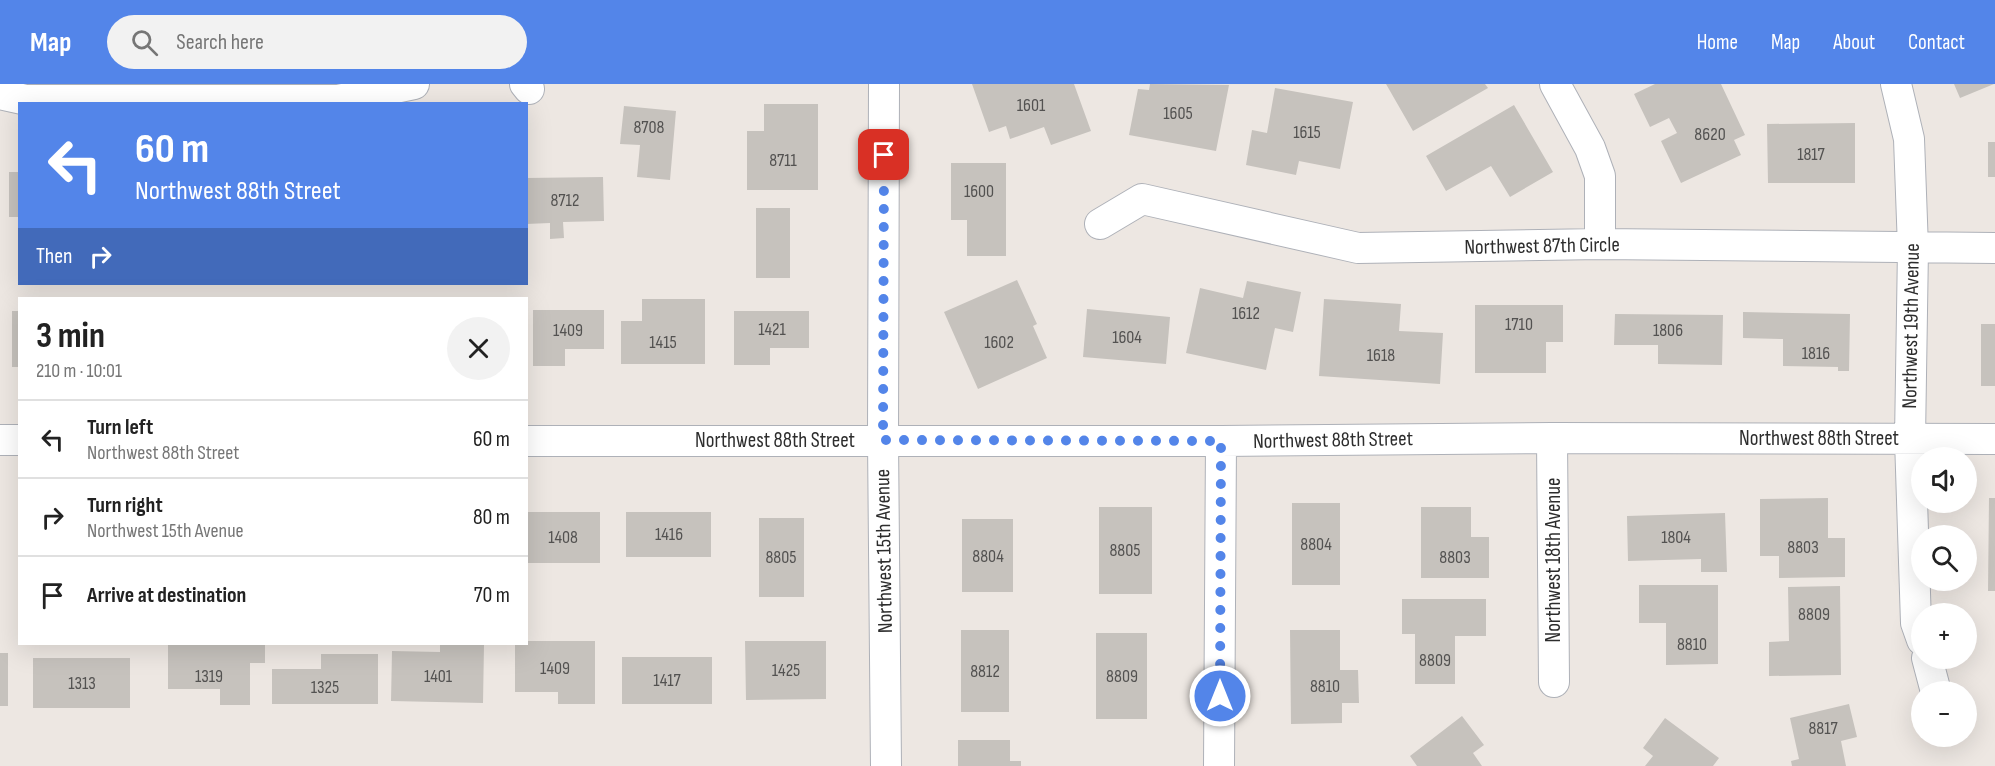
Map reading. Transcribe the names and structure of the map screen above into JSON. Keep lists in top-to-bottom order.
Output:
{
  "streets": {
    "street": [
      "Northwest 87th Circle",
      "Northwest 19th Avenue",
      "Northwest 88th Street",
      "Northwest 15th Avenue",
      "Northwest 18th Avenue"
    ]
  },
  "crossings": [
    ["Northwest 87th Circle", "Northwest 19th Avenue"],
    ["Northwest 19th Avenue", "Northwest 88th Street"],
    ["Northwest 88th Street", "Northwest 15th Avenue"],
    ["Northwest 88th Street", "Northwest 18th Avenue"]
  ],
  "house_numbers": [
    "1601",
    "1605",
    "8708",
    "1615",
    "8620",
    "1817",
    "8711",
    "1600",
    "8712",
    "1612",
    "1710",
    "1421",
    "1409",
    "1806",
    "1604",
    "1415",
    "1602",
    "1816",
    "1618",
    "1416",
    "1408",
    "1804",
    "8804",
    "8803",
    "8805",
    "8804",
    "8805",
    "8803",
    "8809",
    "8810",
    "8809",
    "1409",
    "1425",
    "8812",
    "1319",
    "1401",
    "8809",
    "1417",
    "1313",
    "8810",
    "1325",
    "8817"
  ],
  "page": {
    "header": "Map",
    "search": "Search here",
    "nav": [
      "Home",
      "Map",
      "About",
      "Contact"
    ],
    "turn": ["60 m", "Northwest 88th Street"],
    "then": "Then",
    "heading": ["3 min", "210 m · 10:01"],
    "list": [
      {
        "name": "Turn left",
        "note": "Northwest 88th Street",
        "value": "60 m"
      },
      {
        "name": "Turn right",
        "note": "Northwest 15th Avenue",
        "value": "80 m"
      },
      {
        "name": "Arrive at destination",
        "value": "70 m"
      }
    ],
    "map_buttons": ["+", "−"]
  }
}
